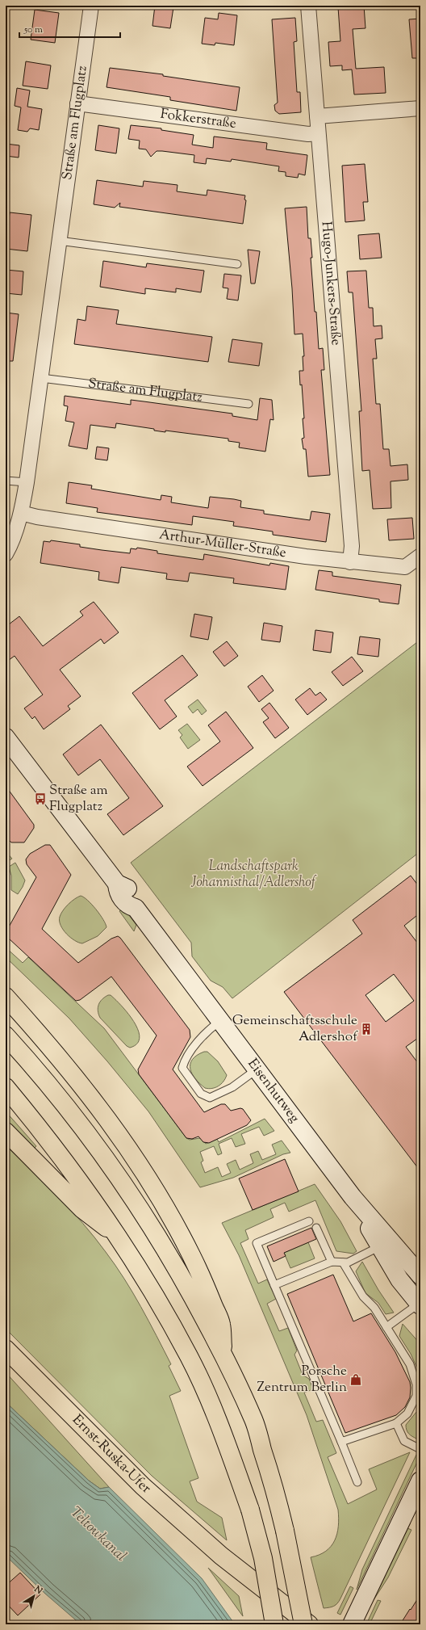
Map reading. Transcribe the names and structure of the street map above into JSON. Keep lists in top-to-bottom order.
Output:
{
  "streets": {
    "main road": ["Ernst-Ruska-Ufer"],
    "street": [
      "Fokkerstraße",
      "Straße am Flugplatz",
      "Hugo-Junkers-Straße",
      "Arthur-Müller-Straße",
      "Eisenhutweg"
    ]
  },
  "crossings": [
    ["Fokkerstraße", "Straße am Flugplatz"],
    ["Fokkerstraße", "Hugo-Junkers-Straße"],
    ["Straße am Flugplatz", "Arthur-Müller-Straße"],
    ["Hugo-Junkers-Straße", "Arthur-Müller-Straße"]
  ],
  "water": ["Teltowkanal"],
  "parks": ["Landschaftspark Johannisthal/Adlershof"],
  "places": {
    "bus stop": ["Straße am Flugplatz"],
    "building": ["Gemeinschaftsschule Adlershof"],
    "shop": ["Porsche Zentrum Berlin"]
  },
  "scale_bar": "50 m",
  "north": "top right"
}
